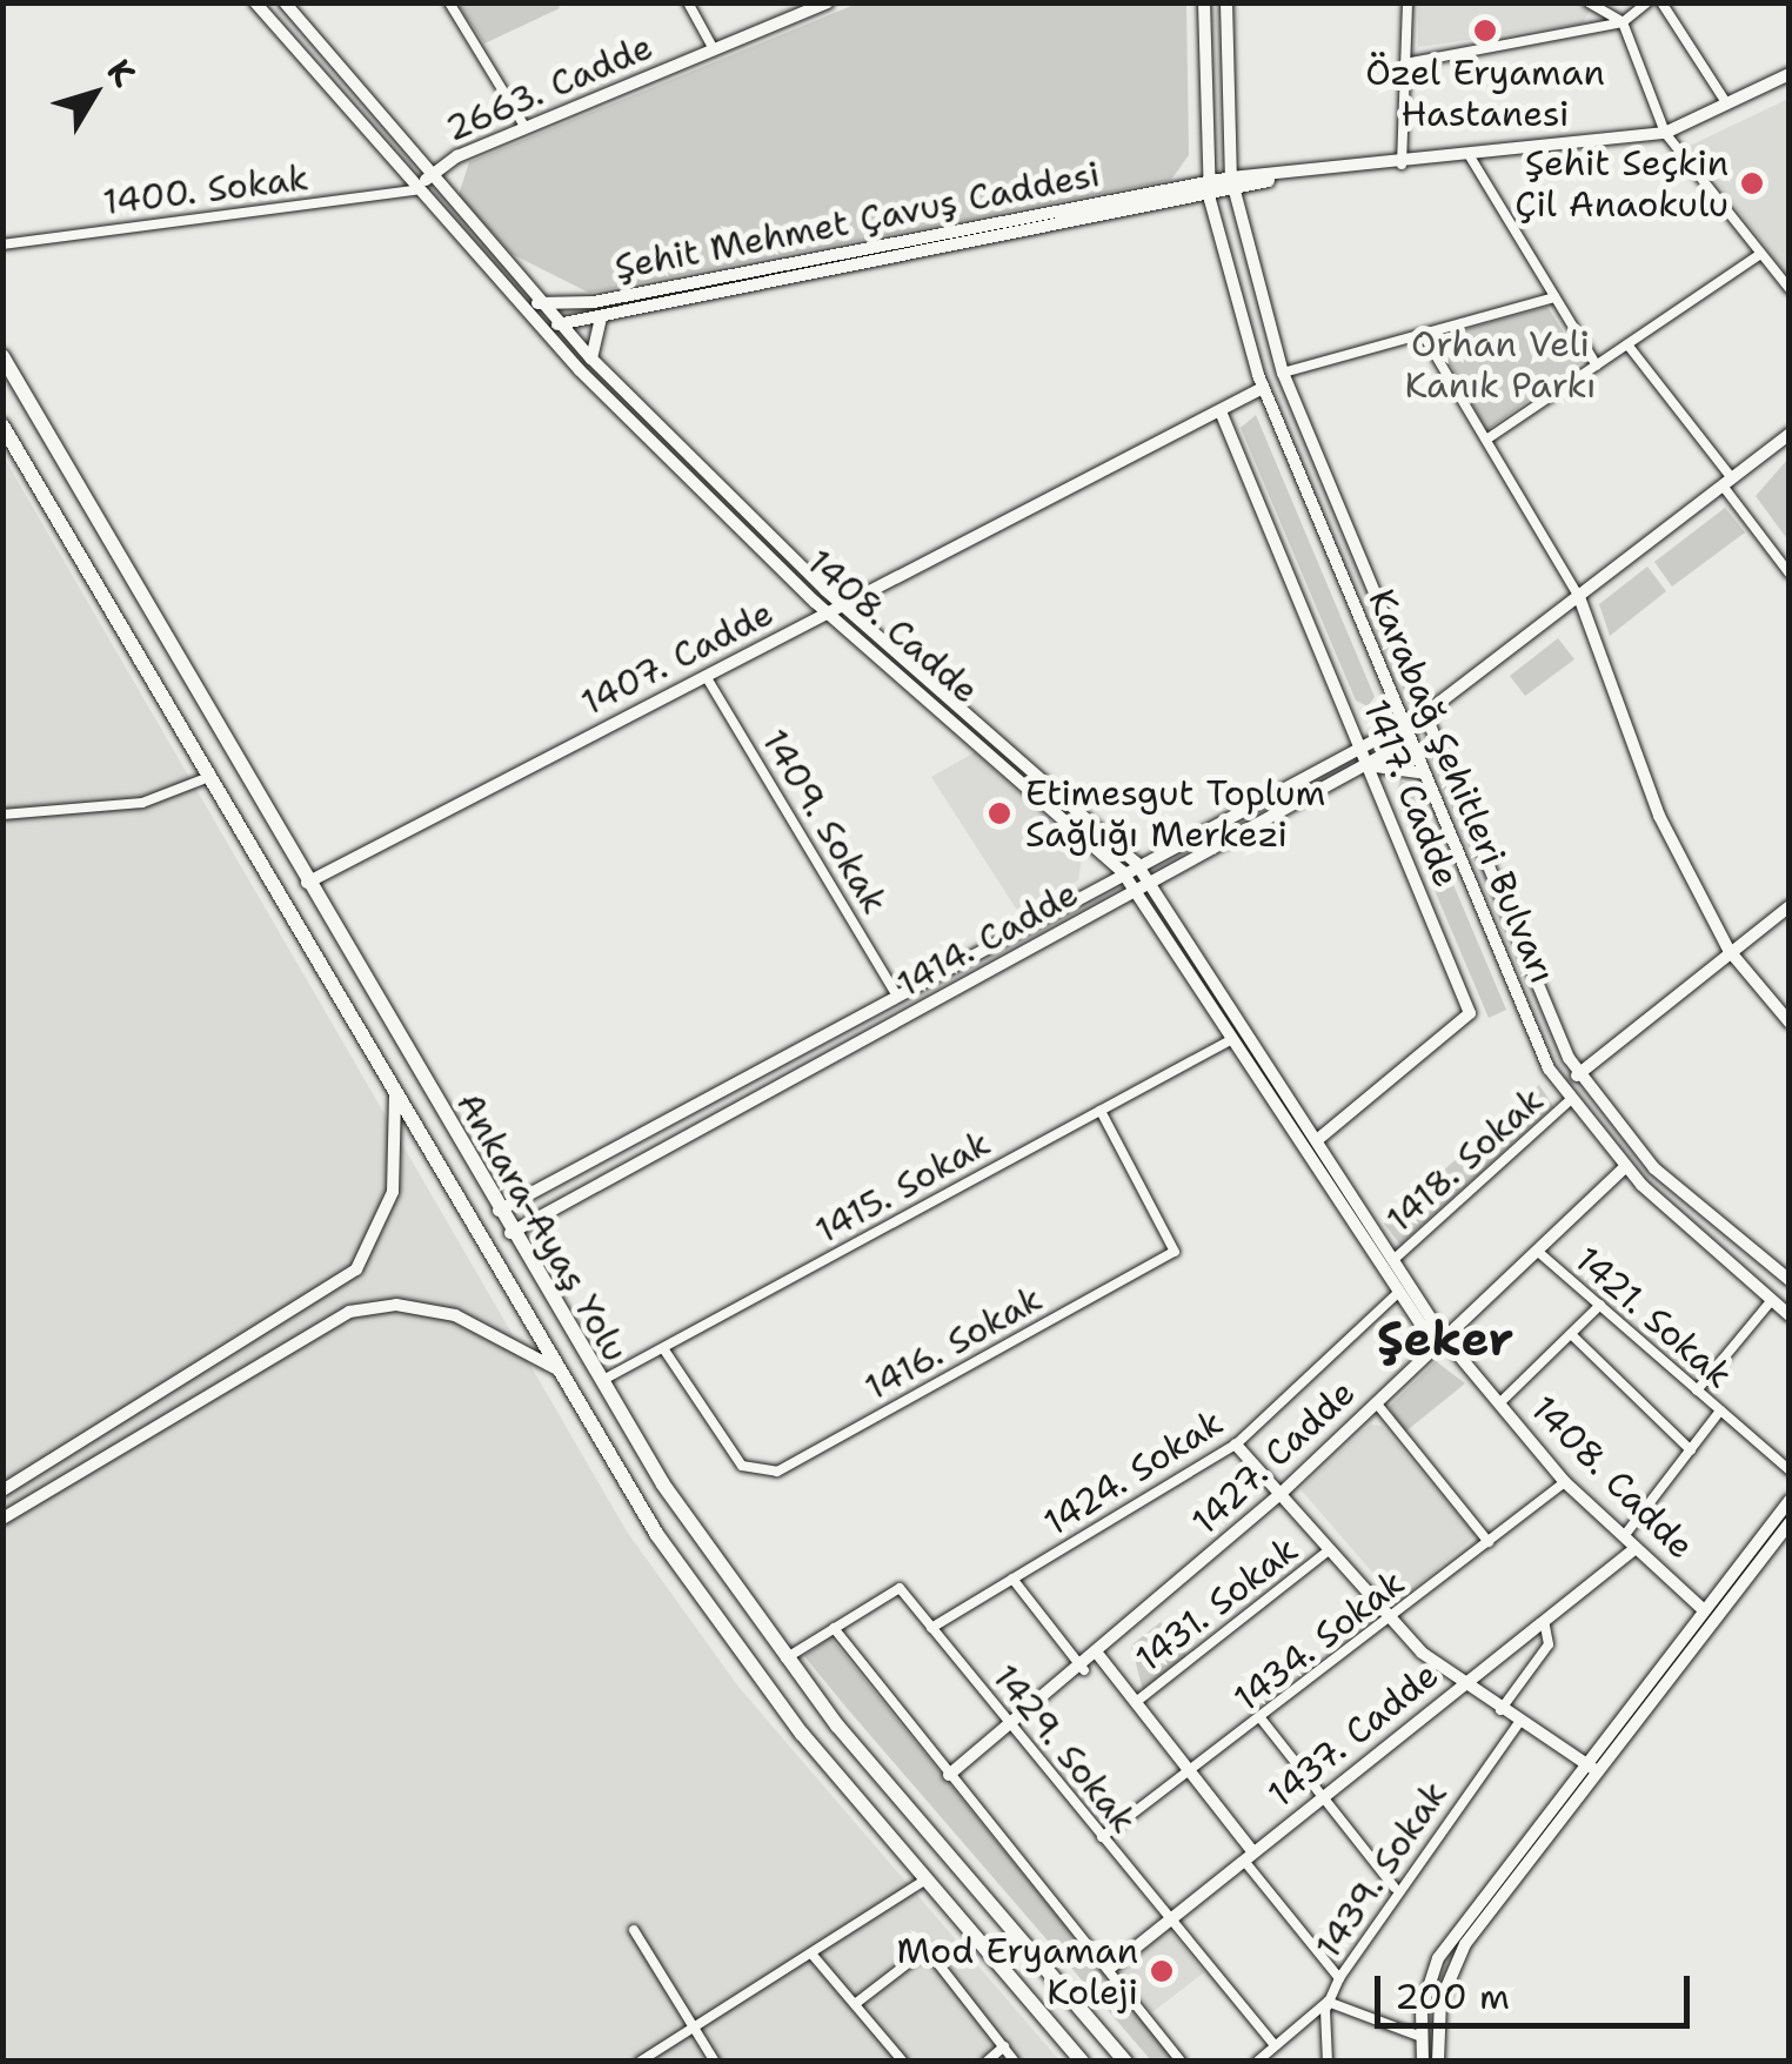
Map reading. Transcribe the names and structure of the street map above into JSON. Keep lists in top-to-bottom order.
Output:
{
  "streets": {
    "highway": ["Ankara-Ayaş Yolu"],
    "main road": [
      "2663. Cadde",
      "Şehit Mehmet Çavuş Caddesi",
      "1408. Cadde",
      "1407. Cadde",
      "Karabağ Şehitleri Bulvarı",
      "1417. Cadde",
      "1414. Cadde",
      "1427. Cadde",
      "1437. Cadde"
    ],
    "street": [
      "1400. Sokak",
      "1409. Sokak",
      "1418. Sokak",
      "1415. Sokak",
      "1421. Sokak",
      "1416. Sokak",
      "1424. Sokak",
      "1431. Sokak",
      "1434. Sokak",
      "1429. Sokak",
      "1439. Sokak"
    ]
  },
  "crossings": [
    ["2663. Cadde", "1400. Sokak"],
    ["2663. Cadde", "1408. Cadde"],
    ["1400. Sokak", "1408. Cadde"],
    ["Şehit Mehmet Çavuş Caddesi", "1408. Cadde"],
    ["Şehit Mehmet Çavuş Caddesi", "Karabağ Şehitleri Bulvarı"],
    ["1408. Cadde", "1407. Cadde"],
    ["1408. Cadde", "1417. Cadde"],
    ["1408. Cadde", "1414. Cadde"],
    ["1408. Cadde", "1418. Sokak"],
    ["1408. Cadde", "1415. Sokak"],
    ["1408. Cadde", "1427. Cadde"],
    ["1408. Cadde", "1424. Sokak"],
    ["1408. Cadde", "1434. Sokak"],
    ["1408. Cadde", "1437. Cadde"],
    ["1407. Cadde", "Karabağ Şehitleri Bulvarı"],
    ["1407. Cadde", "1417. Cadde"],
    ["1407. Cadde", "1409. Sokak"],
    ["1407. Cadde", "Ankara-Ayaş Yolu"],
    ["Karabağ Şehitleri Bulvarı", "1414. Cadde"],
    ["Karabağ Şehitleri Bulvarı", "1418. Sokak"],
    ["Karabağ Şehitleri Bulvarı", "1427. Cadde"],
    ["1417. Cadde", "1414. Cadde"],
    ["1409. Sokak", "1414. Cadde"],
    ["1414. Cadde", "Ankara-Ayaş Yolu"],
    ["1415. Sokak", "Ankara-Ayaş Yolu"],
    ["1415. Sokak", "1416. Sokak"],
    ["Ankara-Ayaş Yolu", "1429. Sokak"],
    ["1421. Sokak", "1427. Cadde"],
    ["1427. Cadde", "1429. Sokak"],
    ["1424. Sokak", "1429. Sokak"],
    ["1434. Sokak", "1429. Sokak"],
    ["1437. Cadde", "1429. Sokak"]
  ],
  "districts": ["Şeker"],
  "parks": ["Orhan Veli Kanık Parkı"],
  "places": [
    "Özel Eryaman Hastanesi",
    "Şehit Seçkin Çil Anaokulu",
    "Etimesgut Toplum Sağlığı Merkezi",
    "Mod Eryaman Koleji"
  ],
  "scale_bar": "200 m",
  "north": "top right"
}
